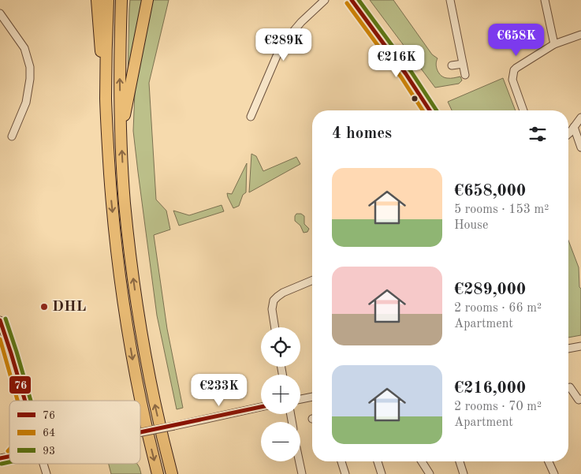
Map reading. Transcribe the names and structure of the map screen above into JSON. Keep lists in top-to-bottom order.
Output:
{
  "places": ["DHL"],
  "lines": ["transit line 76", "transit line 93", "transit line 64"],
  "legend": ["76", "64", "93"],
  "page": {
    "price": [
      "€658K",
      "€289K",
      "€216K",
      "€233K"
    ],
    "heading": "4 homes",
    "list": [
      {
        "name": "€658,000",
        "note": "5 rooms · 153 m² · House"
      },
      {
        "name": "€289,000",
        "note": "2 rooms · 66 m² · Apartment"
      },
      {
        "name": "€216,000",
        "note": "2 rooms · 70 m² · Apartment"
      }
    ],
    "map_buttons": ["+", "−"]
  }
}
